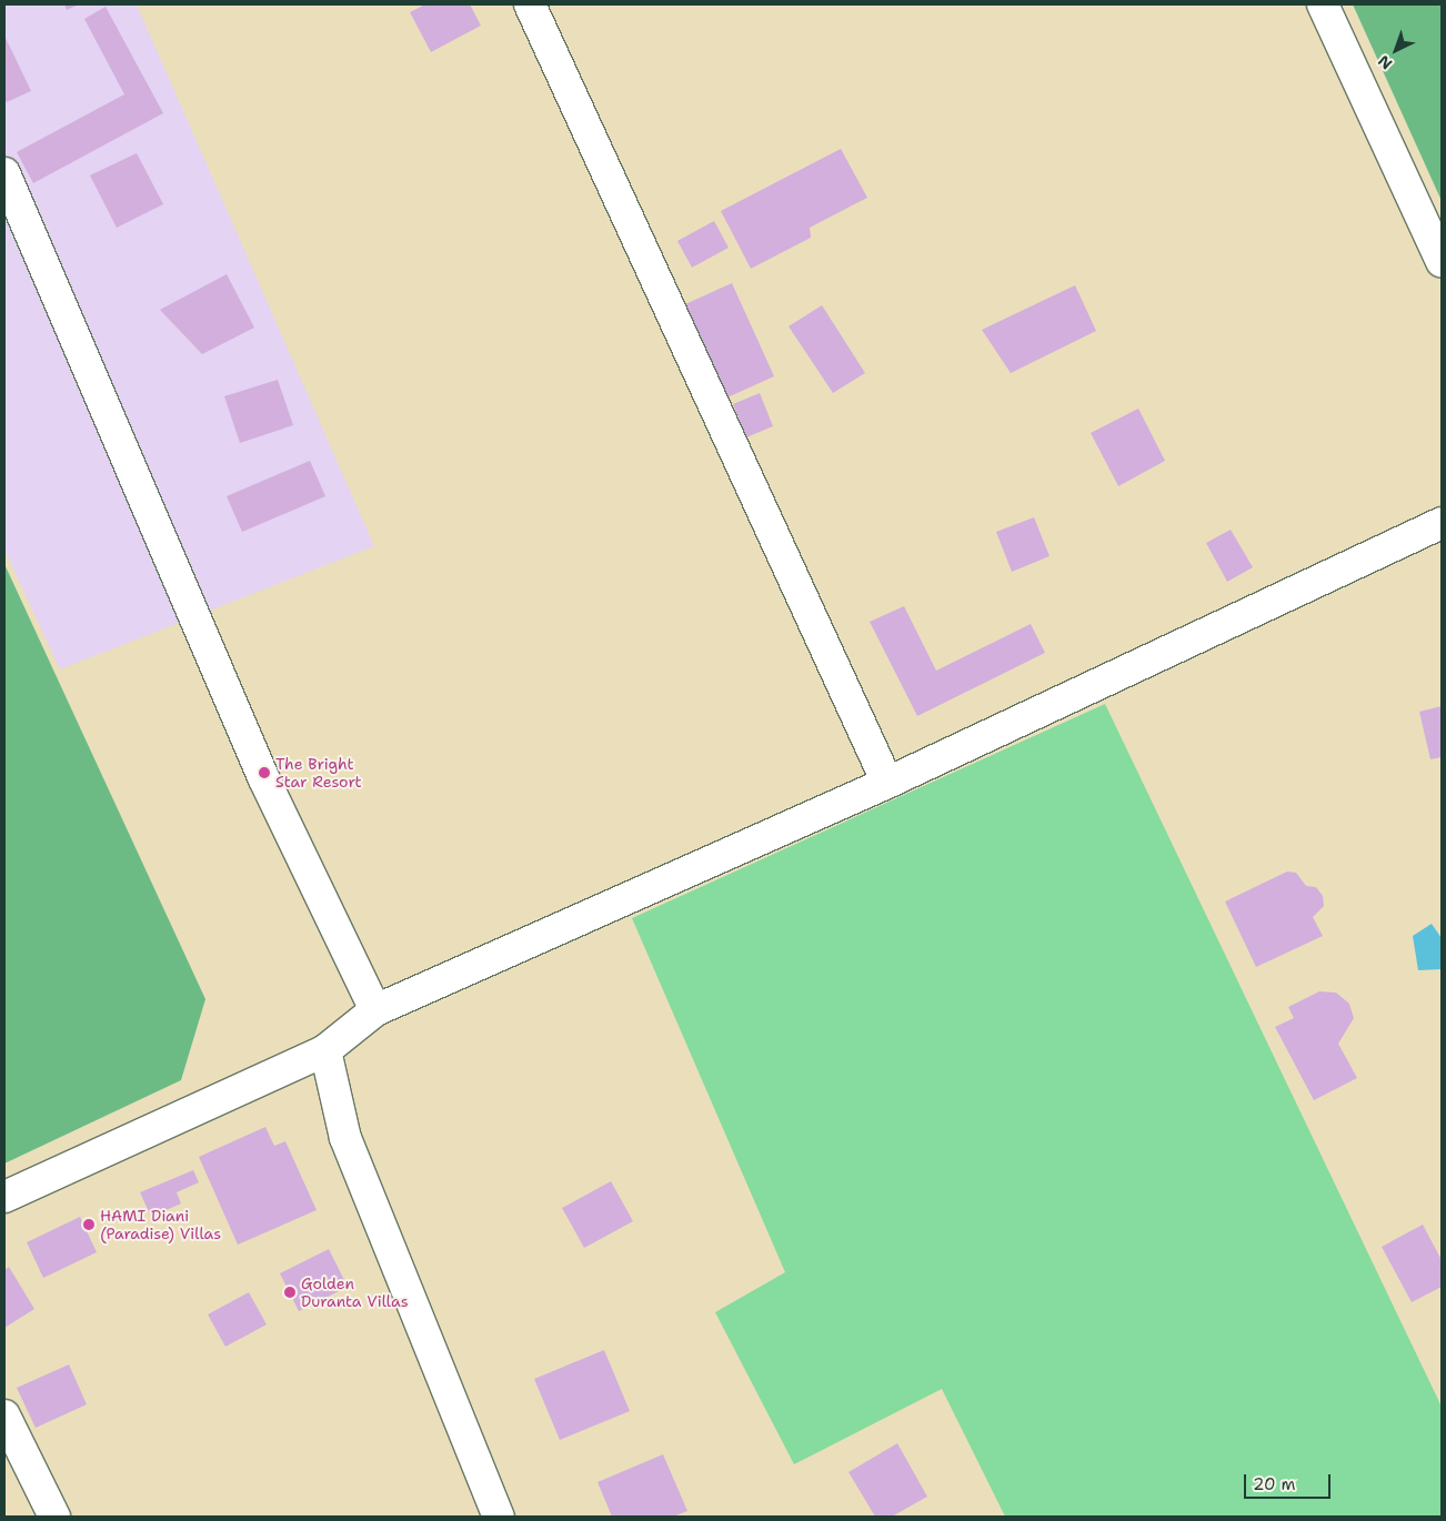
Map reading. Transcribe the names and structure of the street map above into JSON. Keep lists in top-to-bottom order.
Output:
{
  "places": ["The Bright Star Resort", "HAMI Diani (Paradise) Villas", "Golden Duranta Villas"],
  "scale_bar": "20 m",
  "north": "bottom left"
}
